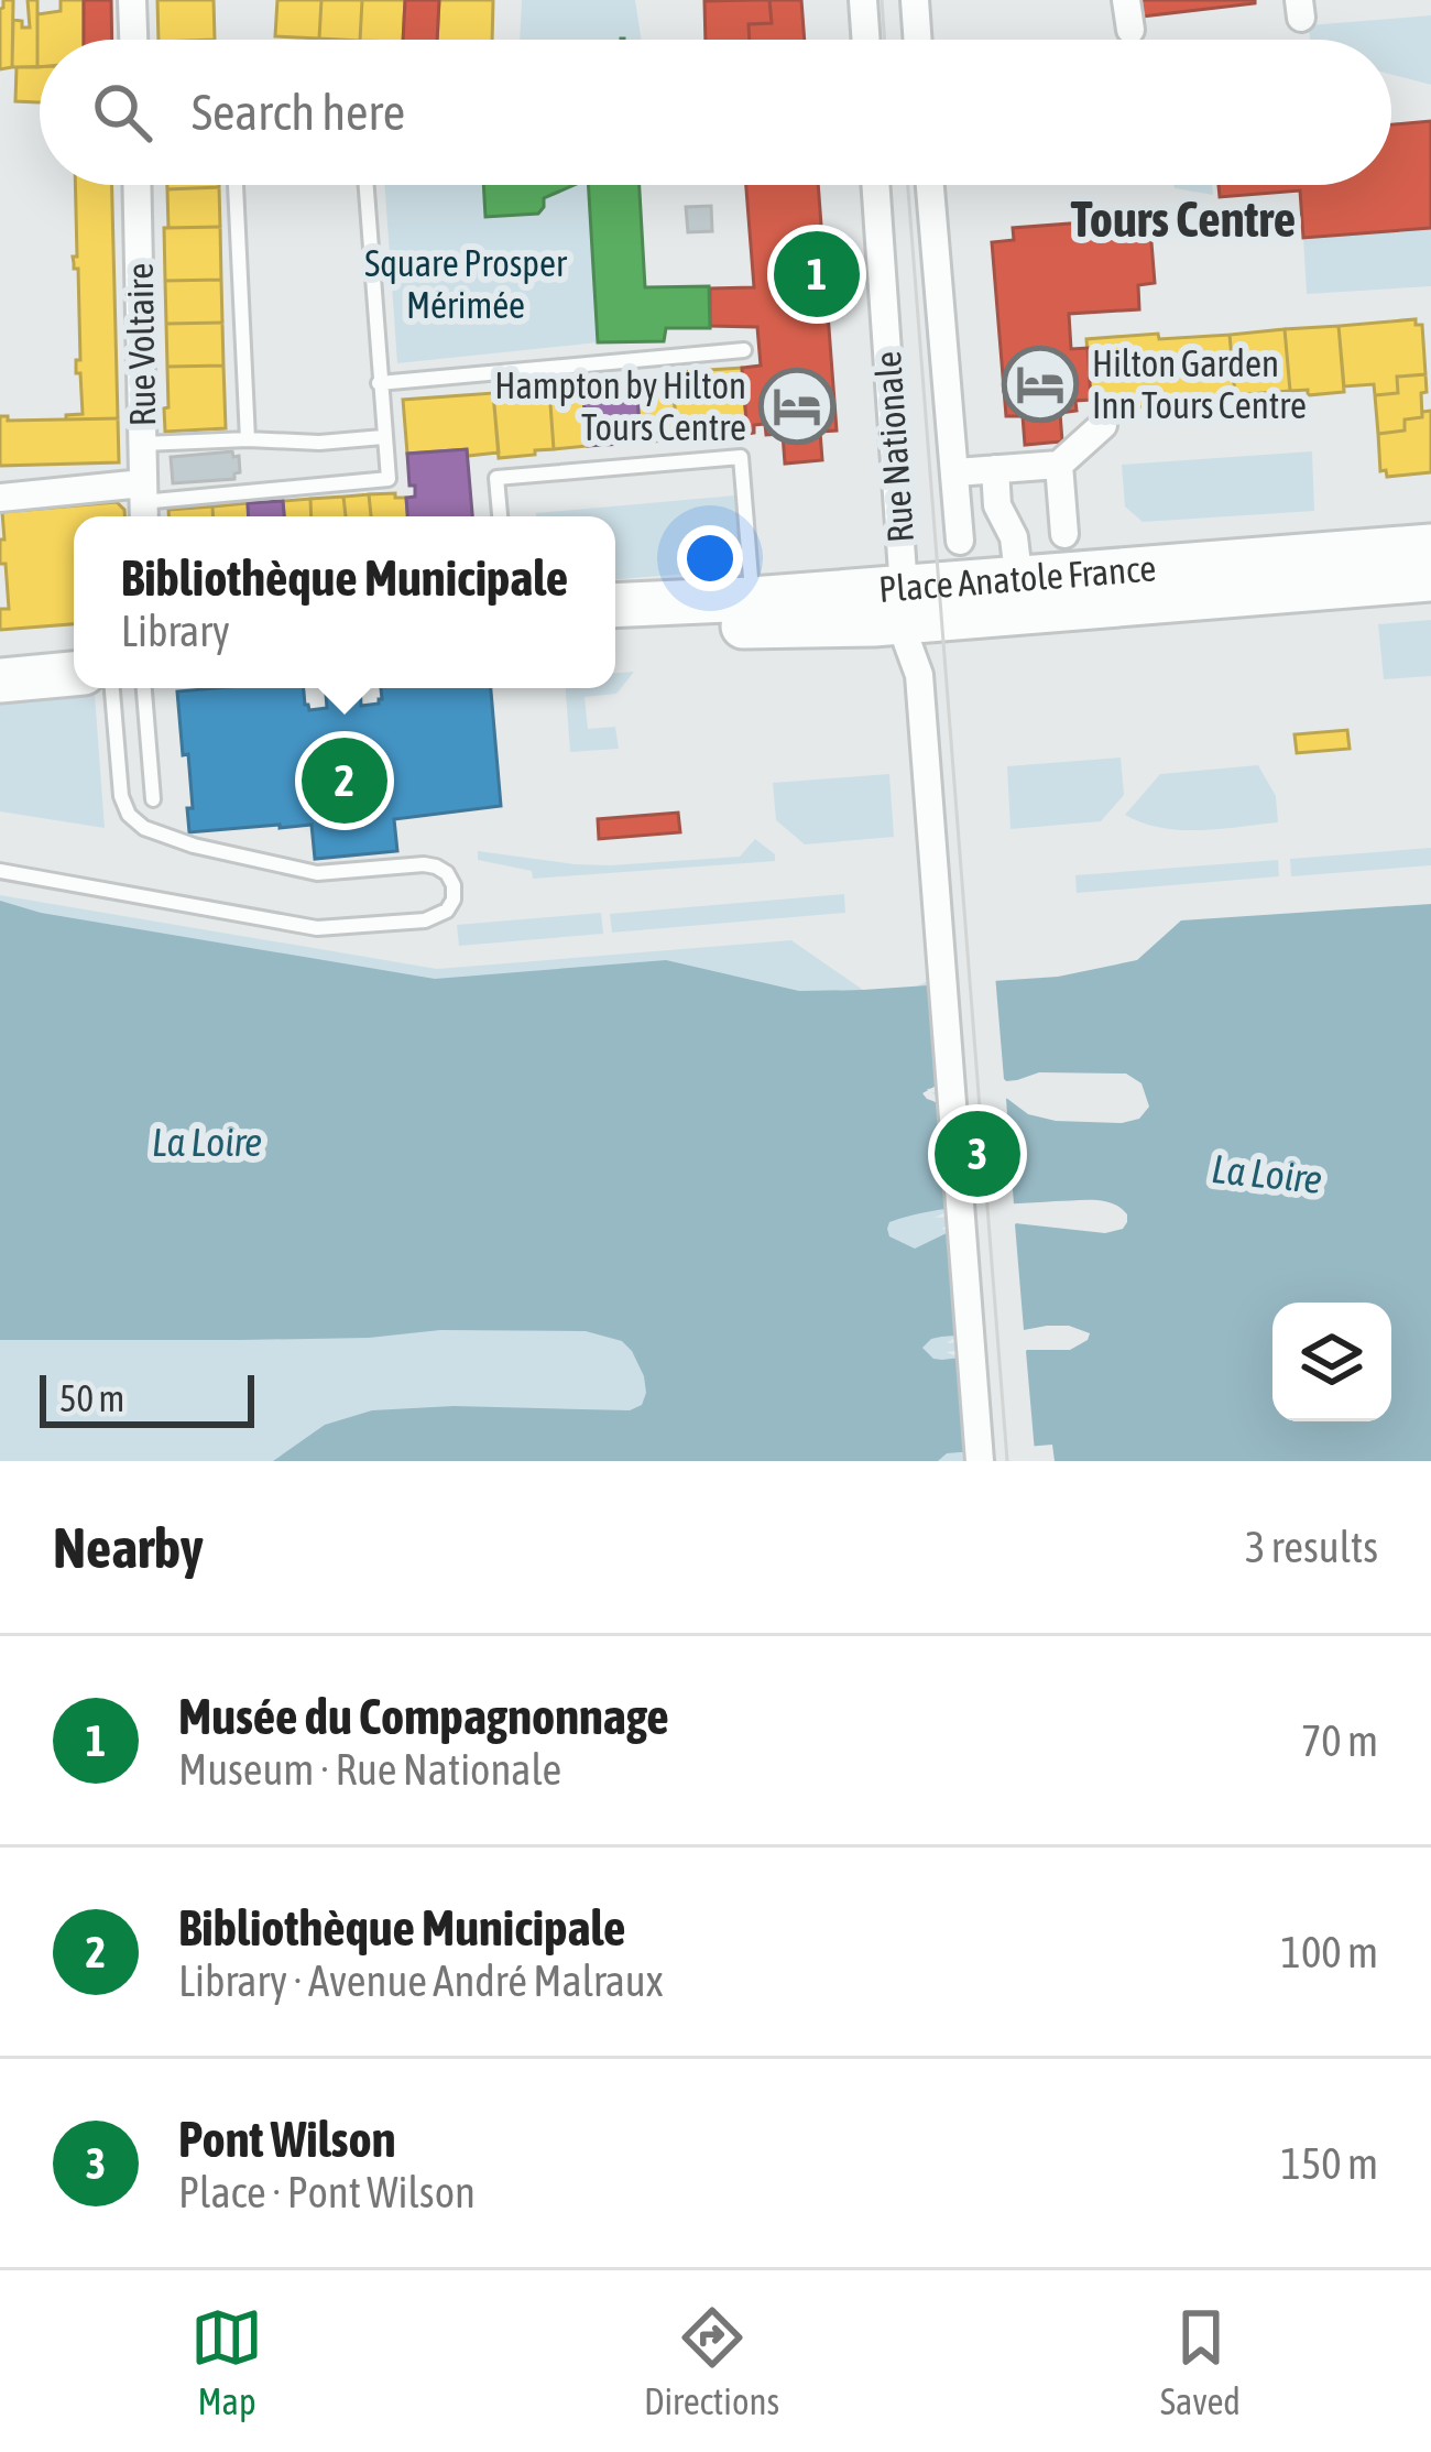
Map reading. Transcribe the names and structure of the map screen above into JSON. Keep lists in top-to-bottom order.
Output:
{
  "streets": {
    "main road": ["Place Anatole France"],
    "street": ["Rue Voltaire", "Rue Nationale"]
  },
  "districts": ["Tours Centre"],
  "water": ["La Loire"],
  "parks": ["Square Prosper Mérimée"],
  "places": {
    "hotel": ["Hilton Garden Inn Tours Centre", "Hampton by Hilton Tours Centre"]
  },
  "scale_bar": "50 m",
  "page": {
    "search": "Search here",
    "pins": ["1", "2", "3"],
    "popup": ["Bibliothèque Municipale", "Library"],
    "scale": "50 m",
    "heading": ["Nearby", "3 results"],
    "list": [
      {
        "mark": "1",
        "name": "Musée du Compagnonnage",
        "note": "Museum · Rue Nationale",
        "value": "70 m"
      },
      {
        "mark": "2",
        "name": "Bibliothèque Municipale",
        "note": "Library · Avenue André Malraux",
        "value": "100 m"
      },
      {
        "mark": "3",
        "name": "Pont Wilson",
        "note": "Place · Pont Wilson",
        "value": "150 m"
      }
    ],
    "nav": ["Map", "Directions", "Saved"]
  }
}
